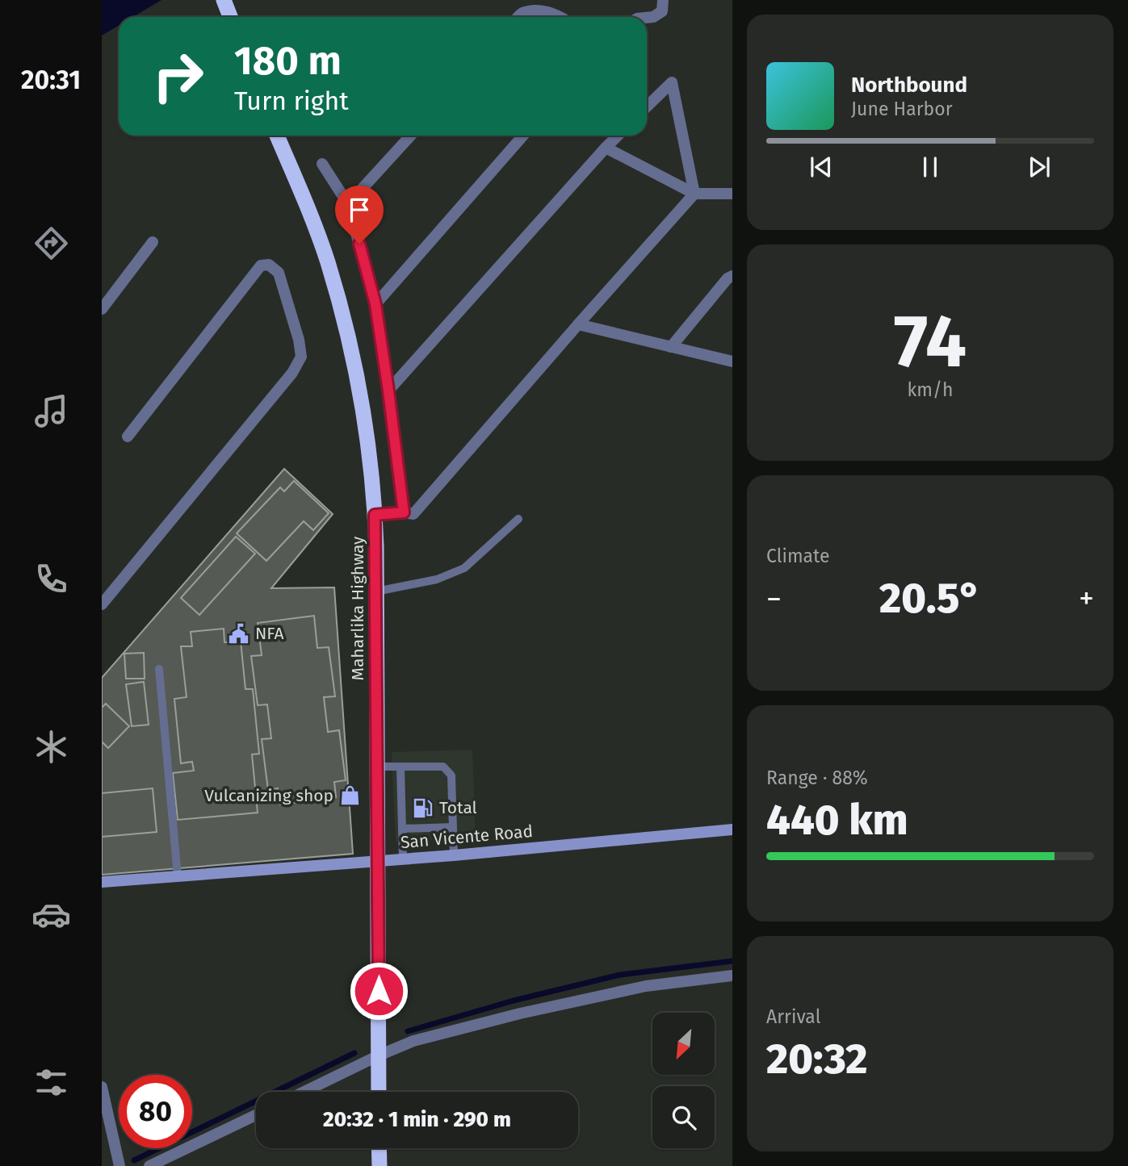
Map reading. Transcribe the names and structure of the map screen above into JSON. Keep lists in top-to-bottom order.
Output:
{
  "streets": {
    "highway": ["Maharlika Highway"],
    "main road": ["San Vicente Road"]
  },
  "crossings": [
    ["Maharlika Highway", "San Vicente Road"]
  ],
  "places": {
    "public building": ["NFA"],
    "shop": ["Vulcanizing shop"],
    "fuel station": ["Total"]
  },
  "north": "bottom left",
  "page": {
    "tabs": "20:31",
    "turn": ["180 m", "Turn right"],
    "song": ["Northbound", "June Harbor"],
    "tile": [
      ["74", "km/h"],
      "Climate",
      ["Range · 88%", "440 km"],
      ["Arrival", "20:32"]
    ],
    "heat": ["−", "20.5°", "+"],
    "limit": "80",
    "trip": "20:32 · 1 min · 290 m"
  }
}
